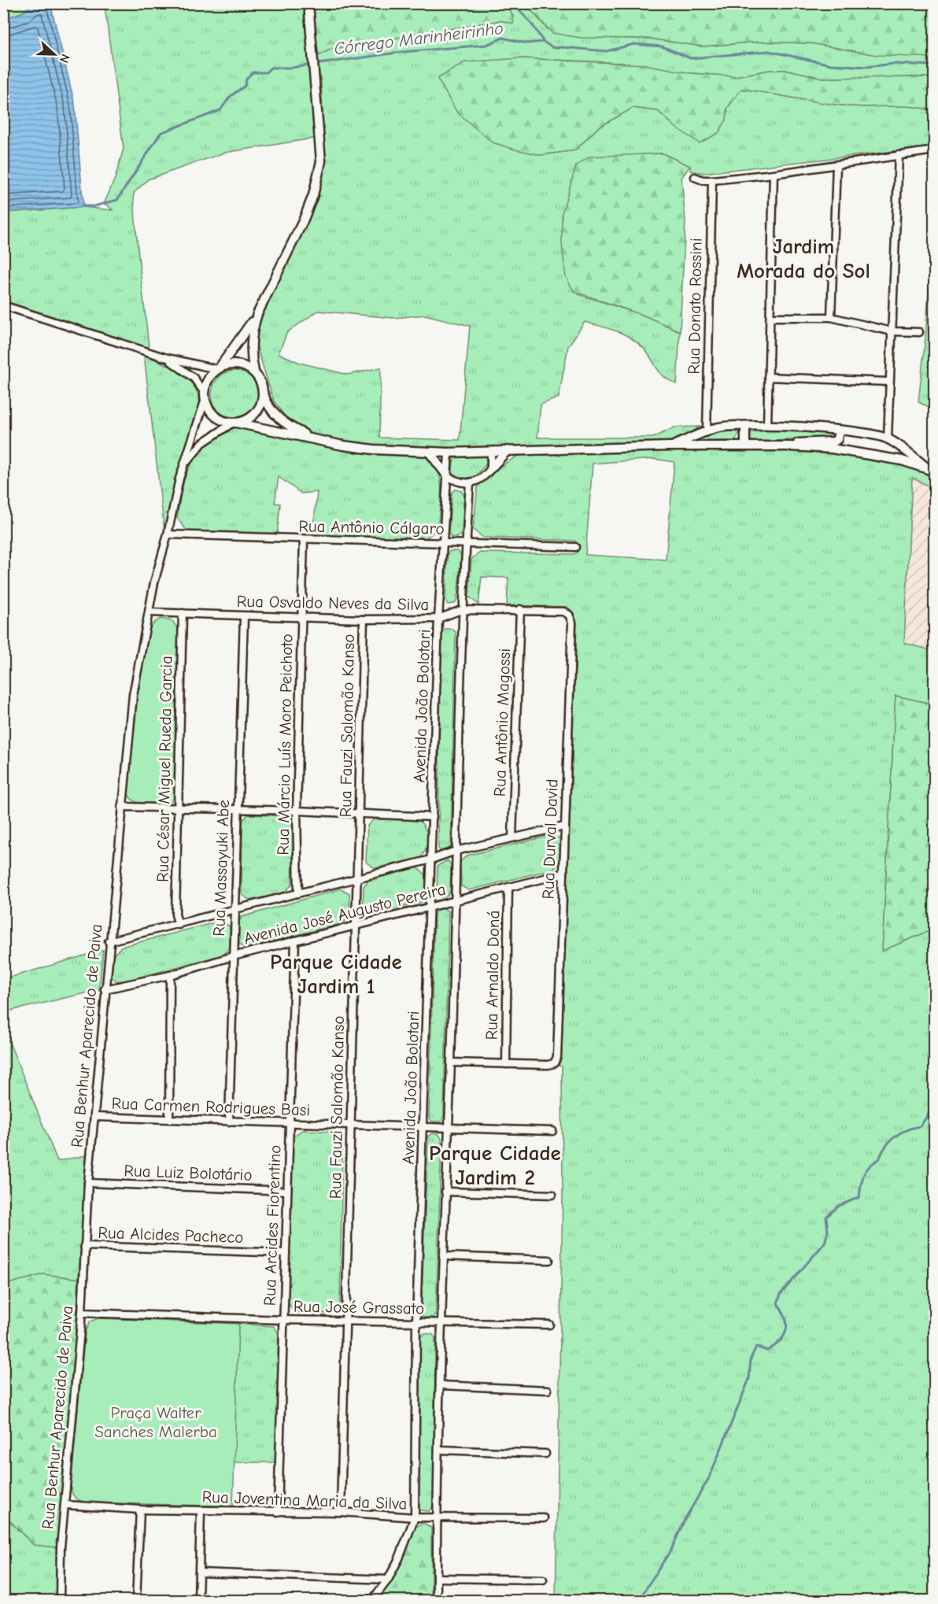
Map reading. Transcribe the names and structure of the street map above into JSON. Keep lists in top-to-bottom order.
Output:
{
  "streets": {
    "street": [
      "Rua Donato Rossini",
      "Rua Antônio Cálgaro",
      "Rua Osvaldo Neves da Silva",
      "Avenida João Bolotari",
      "Rua Antônio Magossi",
      "Rua Fauzi Salomão Kanso",
      "Rua Márcio Luís Moro Peichoto",
      "Rua César Miguel Rueda Garcia",
      "Rua Durval David",
      "Rua Massayuki Abe",
      "Avenida José Augusto Pereira",
      "Rua Arnaldo Doná",
      "Rua Benhur Aparecido de Paiva",
      "Rua Carmen Rodrigues Basi",
      "Rua Luiz Bolotário",
      "Rua Arcides Fiorentino",
      "Rua Alcides Pacheco",
      "Rua José Grassato",
      "Rua Joventina Maria da Silva"
    ]
  },
  "crossings": [
    ["Rua Antônio Cálgaro", "Avenida João Bolotari"],
    ["Rua Antônio Cálgaro", "Rua Márcio Luís Moro Peichoto"],
    ["Rua Antônio Cálgaro", "Rua Benhur Aparecido de Paiva"],
    ["Rua Osvaldo Neves da Silva", "Avenida João Bolotari"],
    ["Rua Osvaldo Neves da Silva", "Rua Antônio Magossi"],
    ["Rua Osvaldo Neves da Silva", "Rua Fauzi Salomão Kanso"],
    ["Rua Osvaldo Neves da Silva", "Rua Márcio Luís Moro Peichoto"],
    ["Rua Osvaldo Neves da Silva", "Rua César Miguel Rueda Garcia"],
    ["Rua Osvaldo Neves da Silva", "Rua Durval David"],
    ["Rua Osvaldo Neves da Silva", "Rua Massayuki Abe"],
    ["Rua Osvaldo Neves da Silva", "Rua Benhur Aparecido de Paiva"],
    ["Avenida João Bolotari", "Avenida José Augusto Pereira"],
    ["Avenida João Bolotari", "Rua Carmen Rodrigues Basi"],
    ["Avenida João Bolotari", "Rua José Grassato"],
    ["Avenida João Bolotari", "Rua Joventina Maria da Silva"],
    ["Rua Antônio Magossi", "Avenida José Augusto Pereira"],
    ["Rua Fauzi Salomão Kanso", "Avenida José Augusto Pereira"],
    ["Rua Fauzi Salomão Kanso", "Rua Carmen Rodrigues Basi"],
    ["Rua Fauzi Salomão Kanso", "Rua José Grassato"],
    ["Rua Fauzi Salomão Kanso", "Rua Joventina Maria da Silva"],
    ["Rua Márcio Luís Moro Peichoto", "Avenida José Augusto Pereira"],
    ["Rua César Miguel Rueda Garcia", "Avenida José Augusto Pereira"],
    ["Rua Durval David", "Avenida José Augusto Pereira"],
    ["Rua Durval David", "Rua Arnaldo Doná"],
    ["Rua Massayuki Abe", "Avenida José Augusto Pereira"],
    ["Rua Massayuki Abe", "Rua Carmen Rodrigues Basi"],
    ["Avenida José Augusto Pereira", "Rua Arnaldo Doná"],
    ["Avenida José Augusto Pereira", "Rua Benhur Aparecido de Paiva"],
    ["Avenida José Augusto Pereira", "Rua Arcides Fiorentino"],
    ["Rua Benhur Aparecido de Paiva", "Rua Carmen Rodrigues Basi"],
    ["Rua Benhur Aparecido de Paiva", "Rua Luiz Bolotário"],
    ["Rua Benhur Aparecido de Paiva", "Rua Alcides Pacheco"],
    ["Rua Benhur Aparecido de Paiva", "Rua José Grassato"],
    ["Rua Benhur Aparecido de Paiva", "Rua Joventina Maria da Silva"],
    ["Rua Carmen Rodrigues Basi", "Rua Arcides Fiorentino"],
    ["Rua Luiz Bolotário", "Rua Arcides Fiorentino"],
    ["Rua Arcides Fiorentino", "Rua Alcides Pacheco"],
    ["Rua Arcides Fiorentino", "Rua José Grassato"],
    ["Rua Arcides Fiorentino", "Rua Joventina Maria da Silva"]
  ],
  "districts": ["Jardim Morada do Sol", "Parque Cidade Jardim 1", "Parque Cidade Jardim 2"],
  "water": ["Córrego Marinheirinho"],
  "parks": ["Praça Walter Sanches Malerba"],
  "north": "right"
}
